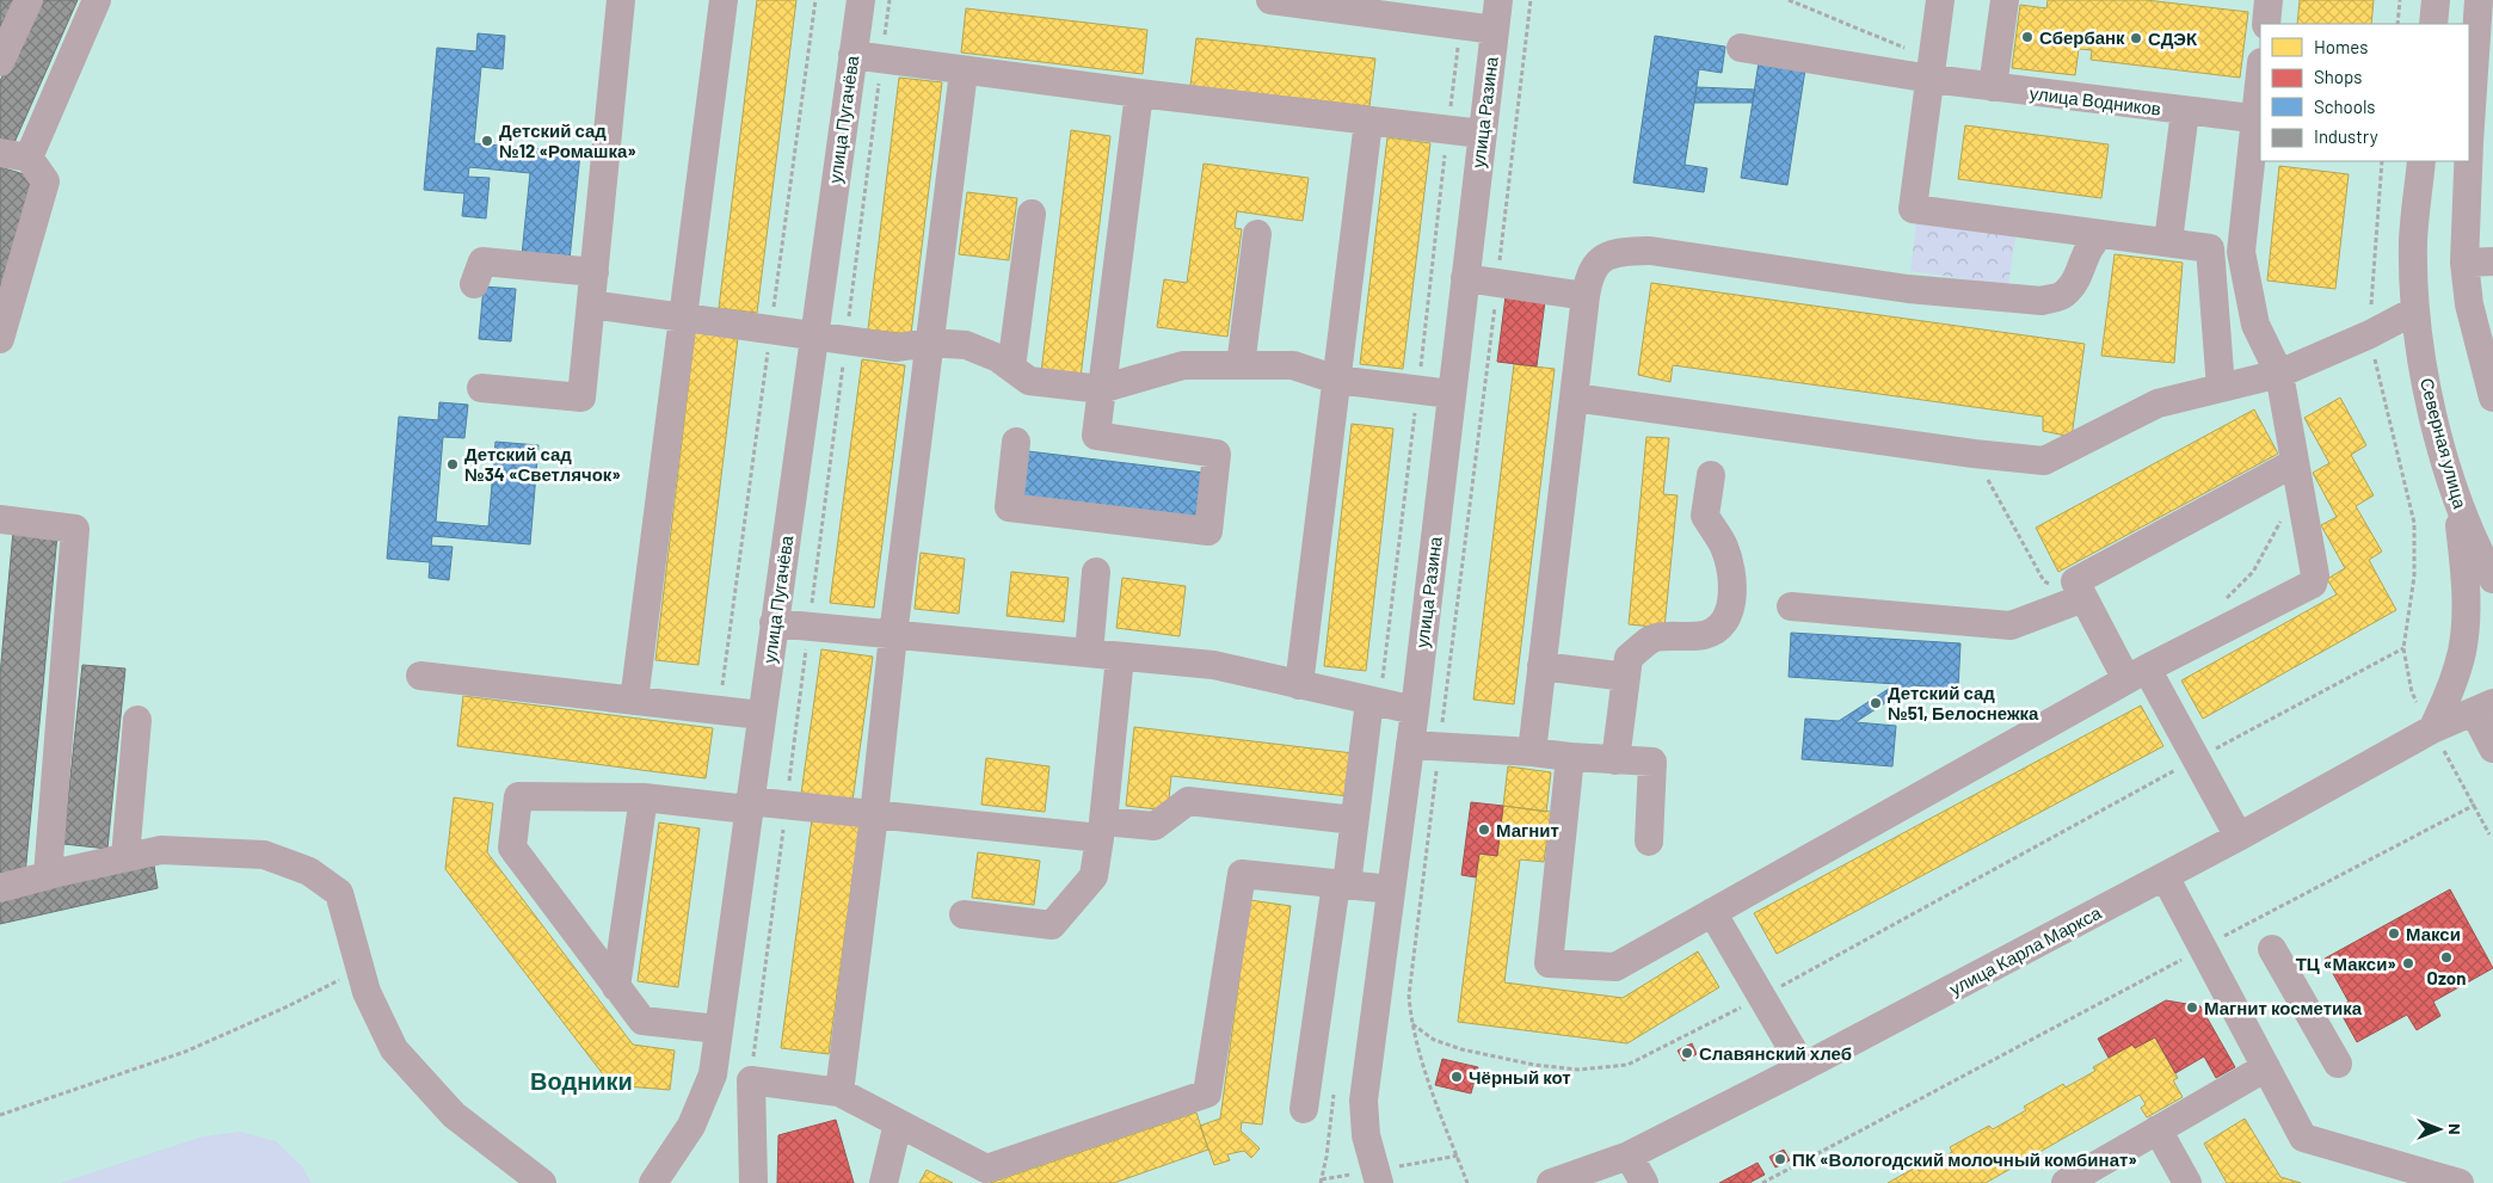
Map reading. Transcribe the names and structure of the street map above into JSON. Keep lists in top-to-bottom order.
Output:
{
  "streets": {
    "street": [
      "улица Водников",
      "улица Разина",
      "улица Пугачёва",
      "Северная улица",
      "улица Карла Маркса"
    ]
  },
  "districts": ["Водники"],
  "places": [
    "Сбербанк",
    "СДЭК",
    "Детский сад №12 «Ромашка»",
    "Детский сад №34 «Светлячок»",
    "Детский сад №51, Белоснежка",
    "Магнит",
    "Макси",
    "Ozon",
    "ТЦ «Макси»",
    "Магнит косметика",
    "Славянский хлеб",
    "Чёрный кот",
    "ПК «Вологодский молочный комбинат»"
  ],
  "legend": [
    "Homes",
    "Shops",
    "Schools",
    "Industry"
  ],
  "north": "right"
}
